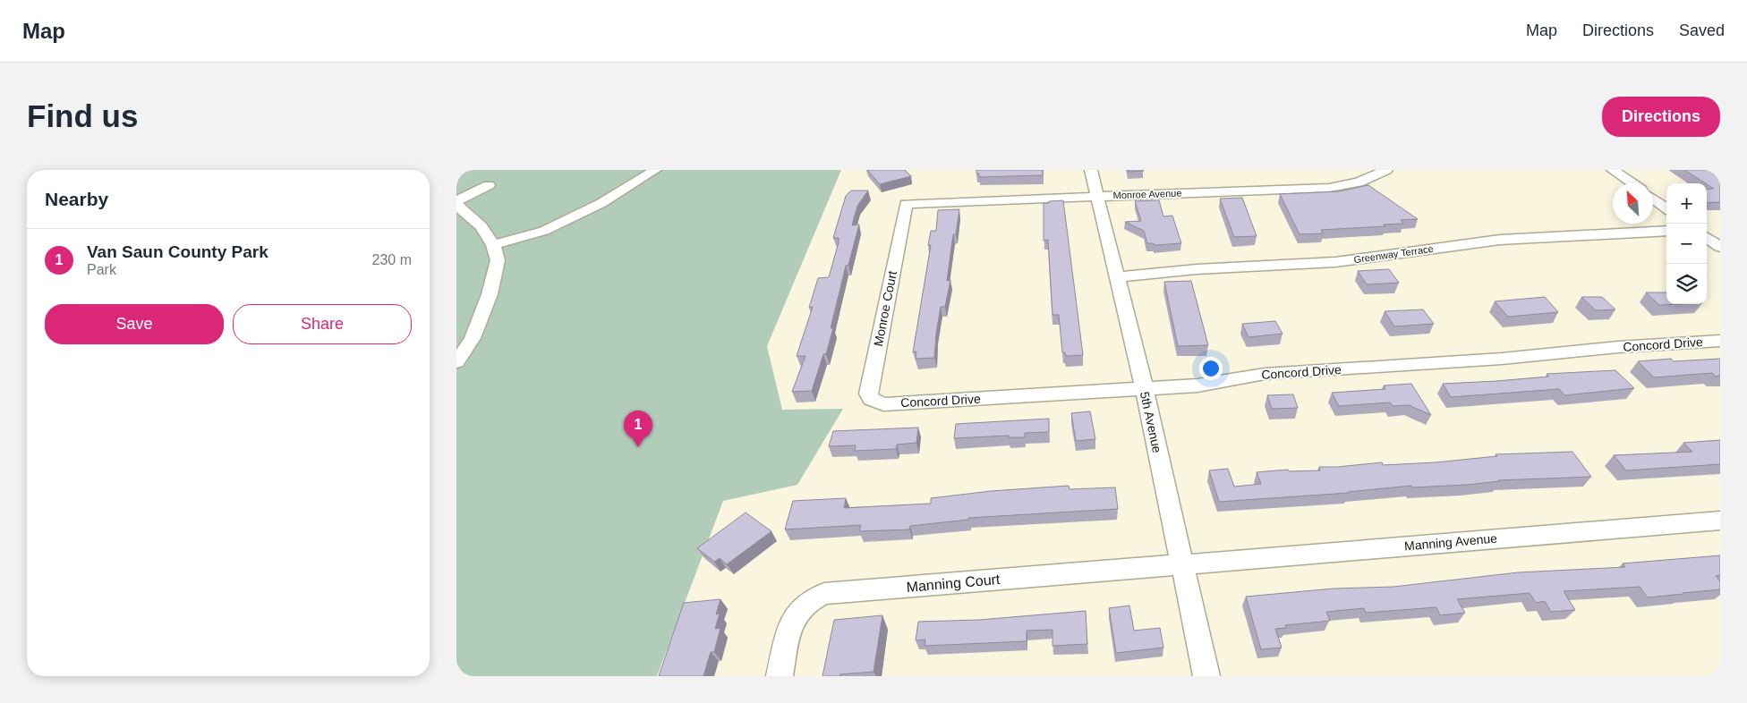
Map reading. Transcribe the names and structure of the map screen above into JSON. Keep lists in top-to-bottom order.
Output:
{
  "streets": {
    "street": [
      "Monroe Avenue",
      "Greenway Terrace",
      "Monroe Court",
      "Concord Drive",
      "5th Avenue",
      "Manning Avenue",
      "Manning Court"
    ]
  },
  "crossings": [
    ["Monroe Avenue", "Monroe Court"],
    ["Monroe Avenue", "5th Avenue"],
    ["Greenway Terrace", "5th Avenue"],
    ["Monroe Court", "Concord Drive"],
    ["Concord Drive", "5th Avenue"],
    ["5th Avenue", "Manning Avenue"],
    ["5th Avenue", "Manning Court"],
    ["Manning Avenue", "Manning Court"]
  ],
  "north": "top left",
  "page": {
    "header": "Map",
    "nav": ["Map", "Directions", "Saved"],
    "buttons": [
      "Directions",
      ["Save", "Share"]
    ],
    "title": "Find us",
    "heading": "Nearby",
    "map_buttons": ["+", "−"],
    "list": [
      {
        "mark": "1",
        "name": "Van Saun County Park",
        "note": "Park",
        "value": "230 m"
      }
    ],
    "pins": "1"
  }
}
